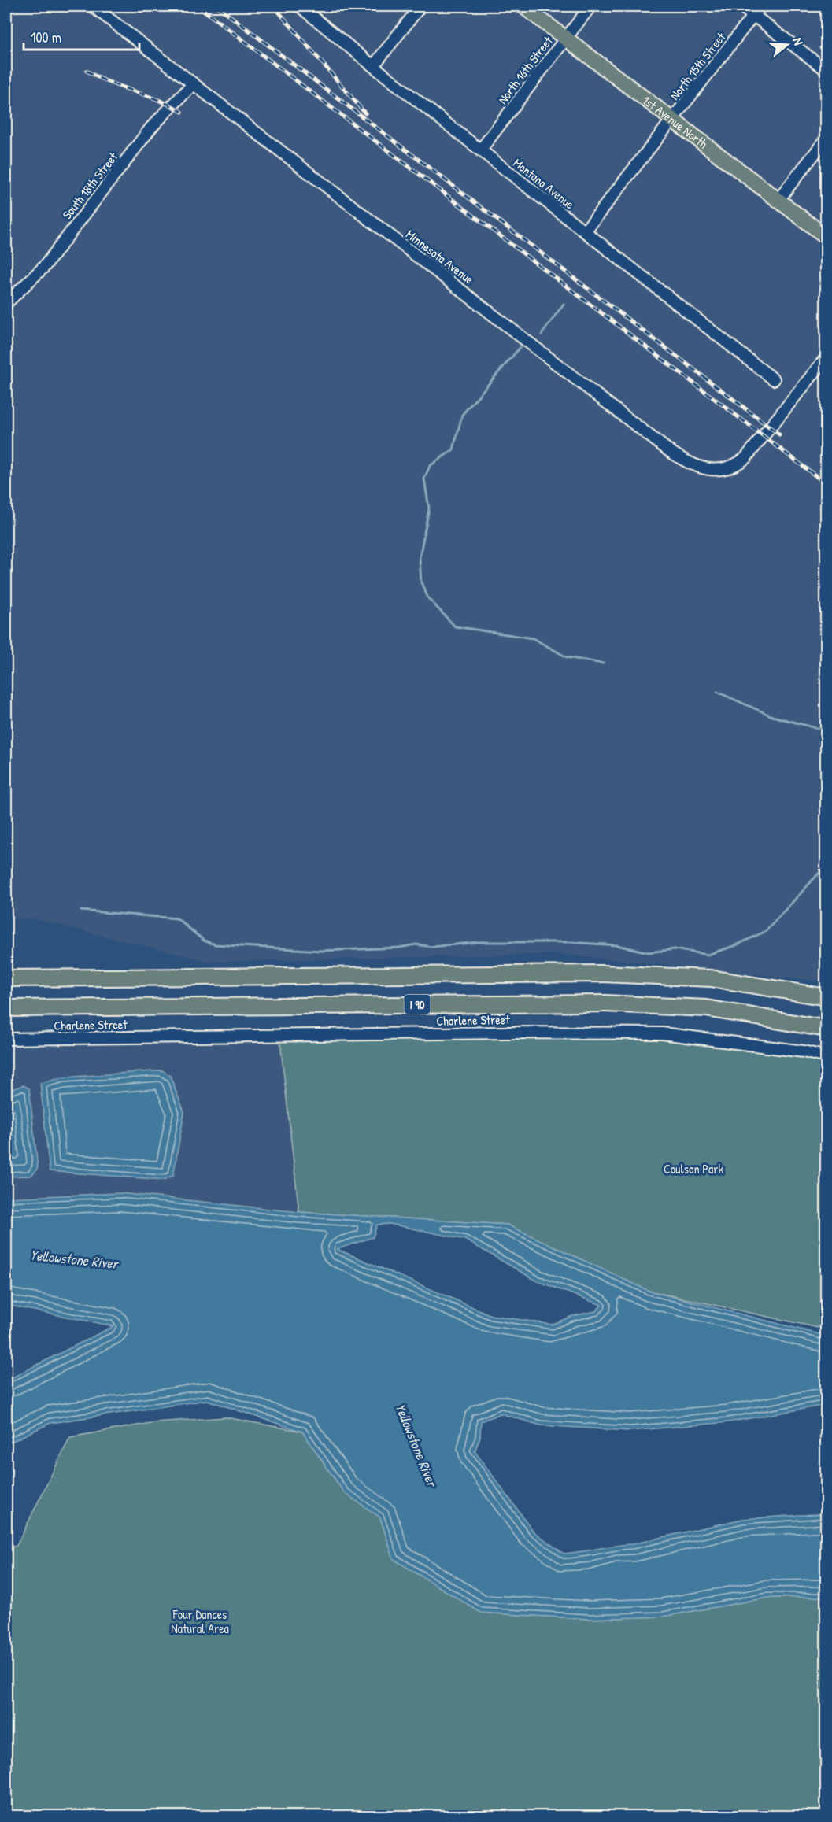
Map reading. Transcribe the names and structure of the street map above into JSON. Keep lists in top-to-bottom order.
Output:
{
  "streets": {
    "highway": ["I 90"],
    "main road": ["1st Avenue North"],
    "street": [
      "North 15th Street",
      "North 16th Street",
      "Montana Avenue",
      "South 18th Street",
      "Minnesota Avenue",
      "Charlene Street"
    ]
  },
  "crossings": [
    ["North 15th Street", "1st Avenue North"],
    ["North 15th Street", "Montana Avenue"],
    ["North 16th Street", "1st Avenue North"],
    ["North 16th Street", "Montana Avenue"],
    ["South 18th Street", "Minnesota Avenue"]
  ],
  "water": ["Yellowstone River"],
  "parks": ["Coulson Park", "Four Dances Natural Area"],
  "scale_bar": "100 m",
  "north": "right"
}
